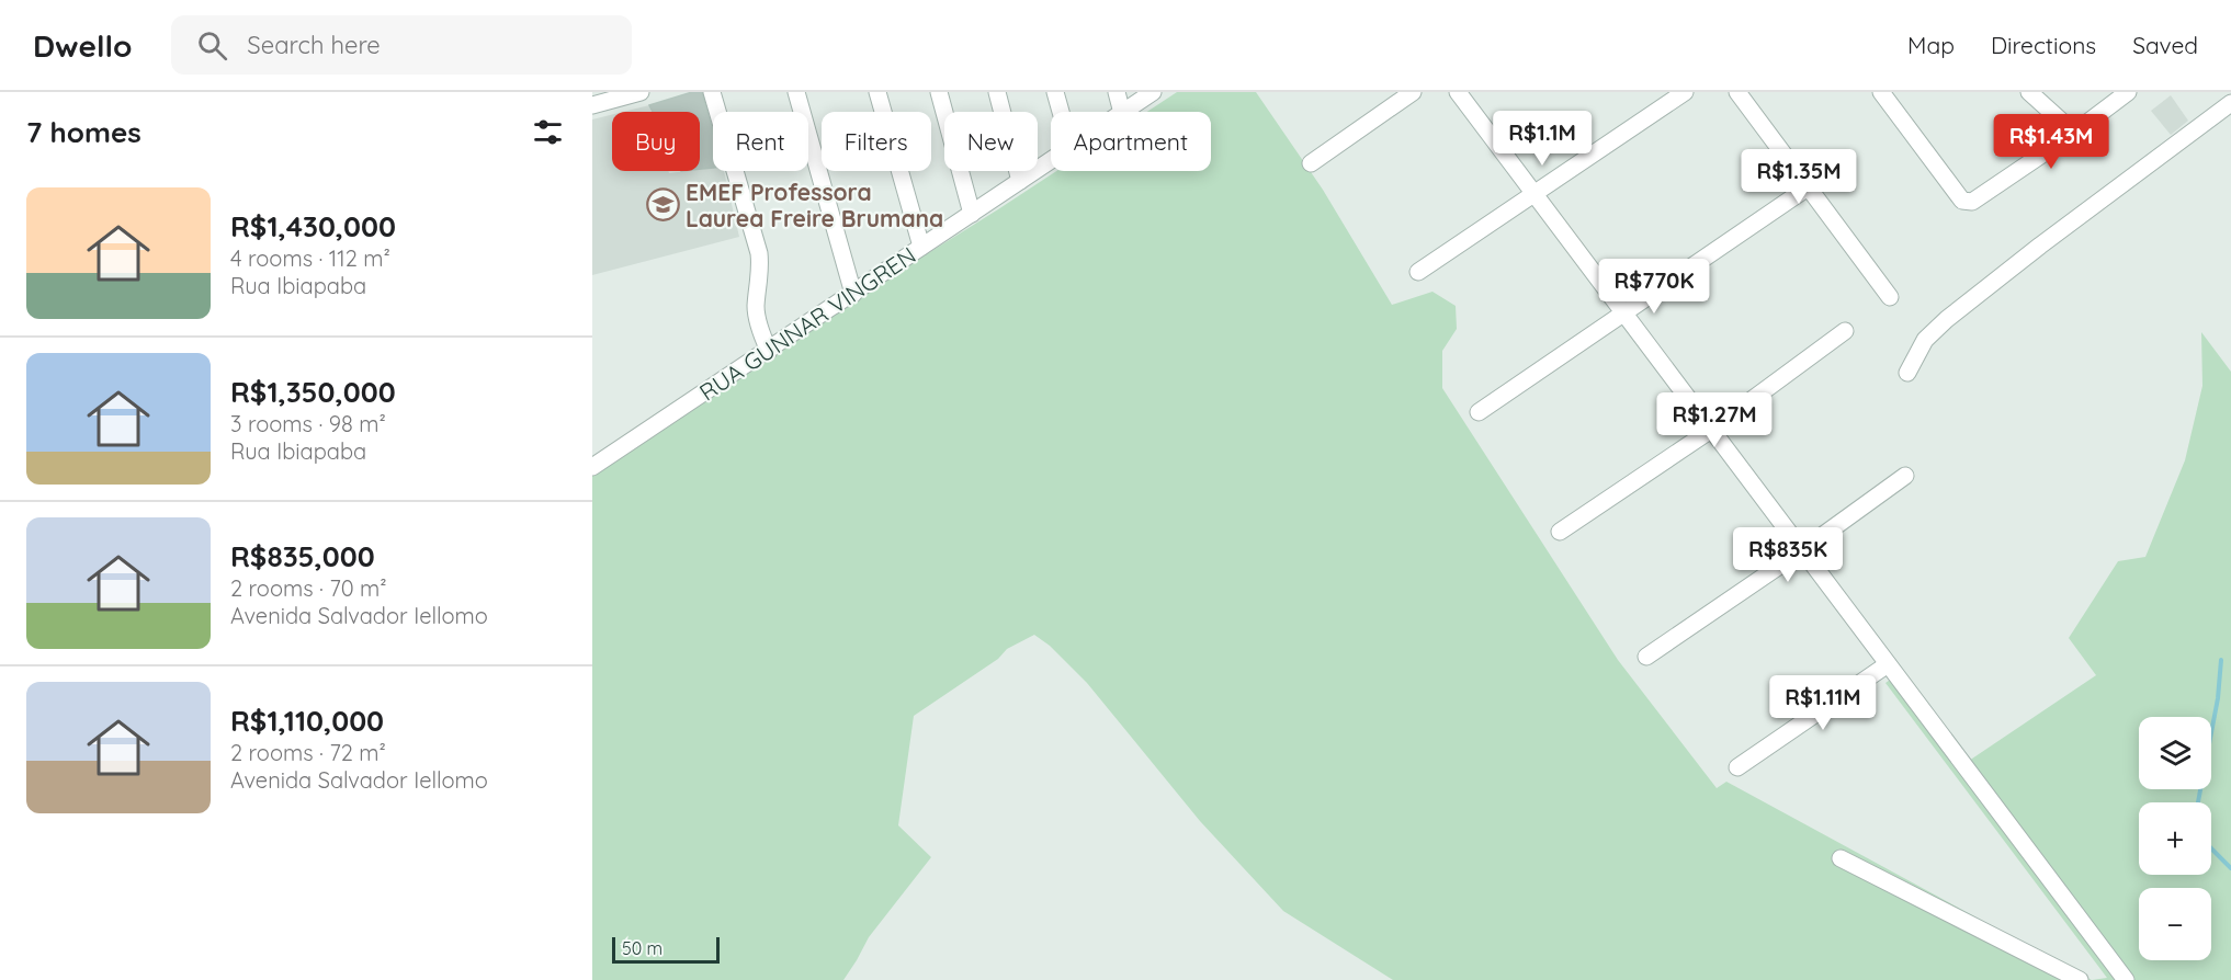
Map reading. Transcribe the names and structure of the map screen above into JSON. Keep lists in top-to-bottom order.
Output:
{
  "streets": {
    "street": ["RUA GUNNAR VINGREN"]
  },
  "places": {
    "school or university": ["EMEF Professora Laurea Freire Brumana"]
  },
  "scale_bar": "50 m",
  "page": {
    "header": "Dwello",
    "search": "Search here",
    "nav": ["Map", "Directions", "Saved"],
    "heading": "7 homes",
    "price": [
      "R$1.1M",
      "R$1.43M",
      "R$1.35M",
      "R$770K",
      "R$1.27M",
      "R$835K",
      "R$1.11M"
    ],
    "chip": [
      "Buy",
      "Rent",
      "Filters",
      "New",
      "Apartment"
    ],
    "list": [
      {
        "name": "R$1,430,000",
        "note": "4 rooms · 112 m² · Rua Ibiapaba"
      },
      {
        "name": "R$1,350,000",
        "note": "3 rooms · 98 m² · Rua Ibiapaba"
      },
      {
        "name": "R$835,000",
        "note": "2 rooms · 70 m² · Avenida Salvador Iellomo"
      },
      {
        "name": "R$1,110,000",
        "note": "2 rooms · 72 m² · Avenida Salvador Iellomo"
      }
    ],
    "map_buttons": ["+", "−"],
    "scale": "50 m"
  }
}
